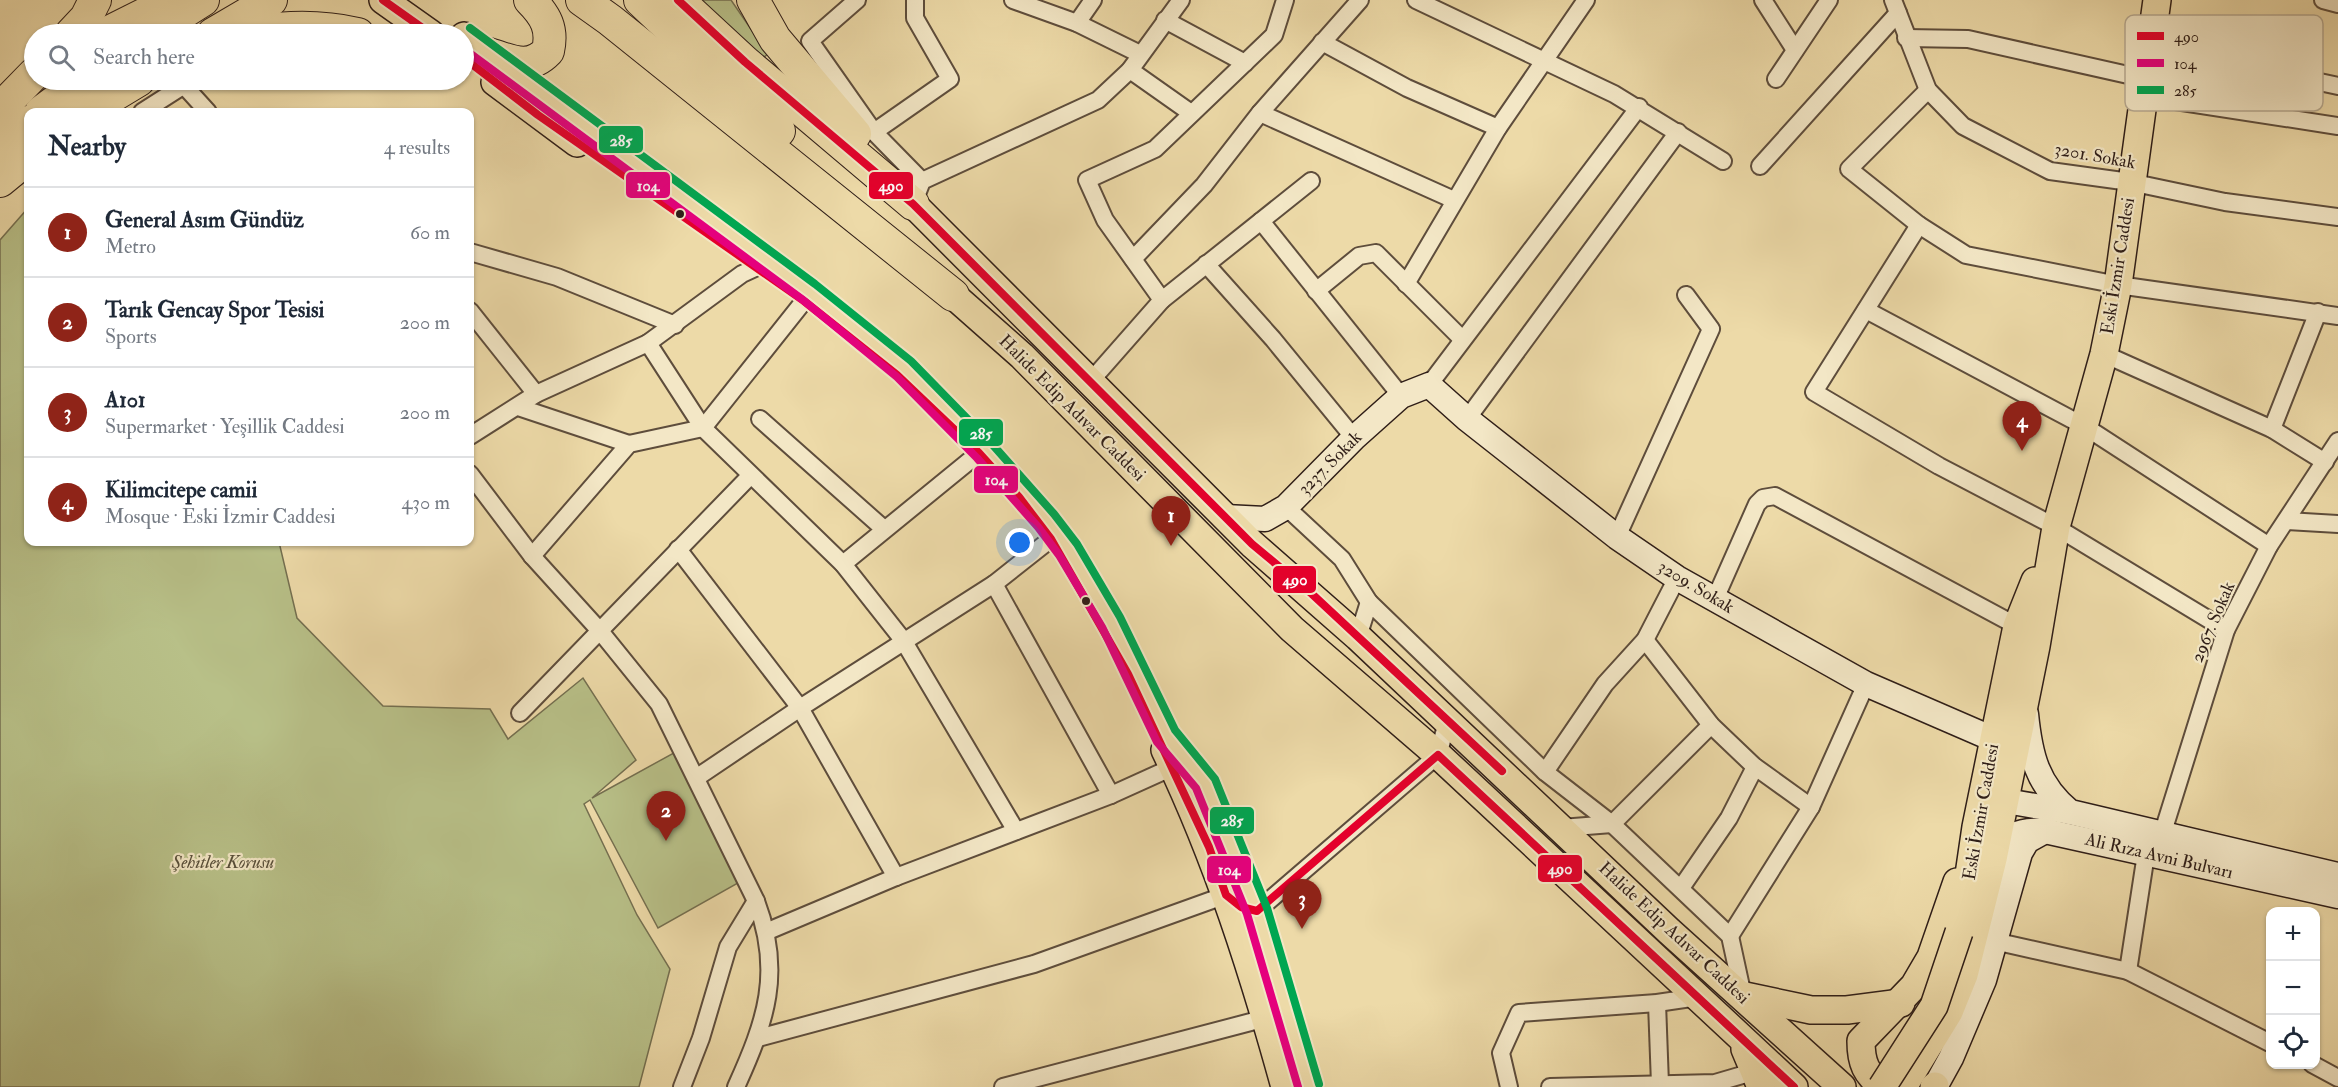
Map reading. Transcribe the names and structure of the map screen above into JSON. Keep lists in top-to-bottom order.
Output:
{
  "streets": {
    "main road": [
      "Eski İzmir Caddesi",
      "Halide Edip Adıvar Caddesi",
      "3237. Sokak",
      "3209. Sokak",
      "Ali Rıza Avni Bulvarı"
    ],
    "street": ["3201. Sokak", "2967. Sokak"]
  },
  "crossings": [
    ["3201. Sokak", "Eski İzmir Caddesi"],
    ["Eski İzmir Caddesi", "3209. Sokak"],
    ["Eski İzmir Caddesi", "Ali Rıza Avni Bulvarı"],
    ["Halide Edip Adıvar Caddesi", "3237. Sokak"],
    ["3237. Sokak", "3209. Sokak"],
    ["2967. Sokak", "Ali Rıza Avni Bulvarı"]
  ],
  "parks": ["Şehitler Korusu"],
  "lines": ["transit line 490", "transit line 285", "transit line 104"],
  "legend": ["490", "104", "285"],
  "page": {
    "search": "Search here",
    "heading": ["Nearby", "4 results"],
    "list": [
      {
        "mark": "1",
        "name": "General Asım Gündüz",
        "note": "Metro",
        "value": "60 m"
      },
      {
        "mark": "2",
        "name": "Tarık Gencay Spor Tesisi",
        "note": "Sports",
        "value": "200 m"
      },
      {
        "mark": "3",
        "name": "A101",
        "note": "Supermarket · Yeşillik Caddesi",
        "value": "200 m"
      },
      {
        "mark": "4",
        "name": "Kilimcitepe camii",
        "note": "Mosque · Eski İzmir Caddesi",
        "value": "430 m"
      }
    ],
    "pins": [
      "4",
      "1",
      "2",
      "3"
    ],
    "map_buttons": ["+", "−"]
  }
}
